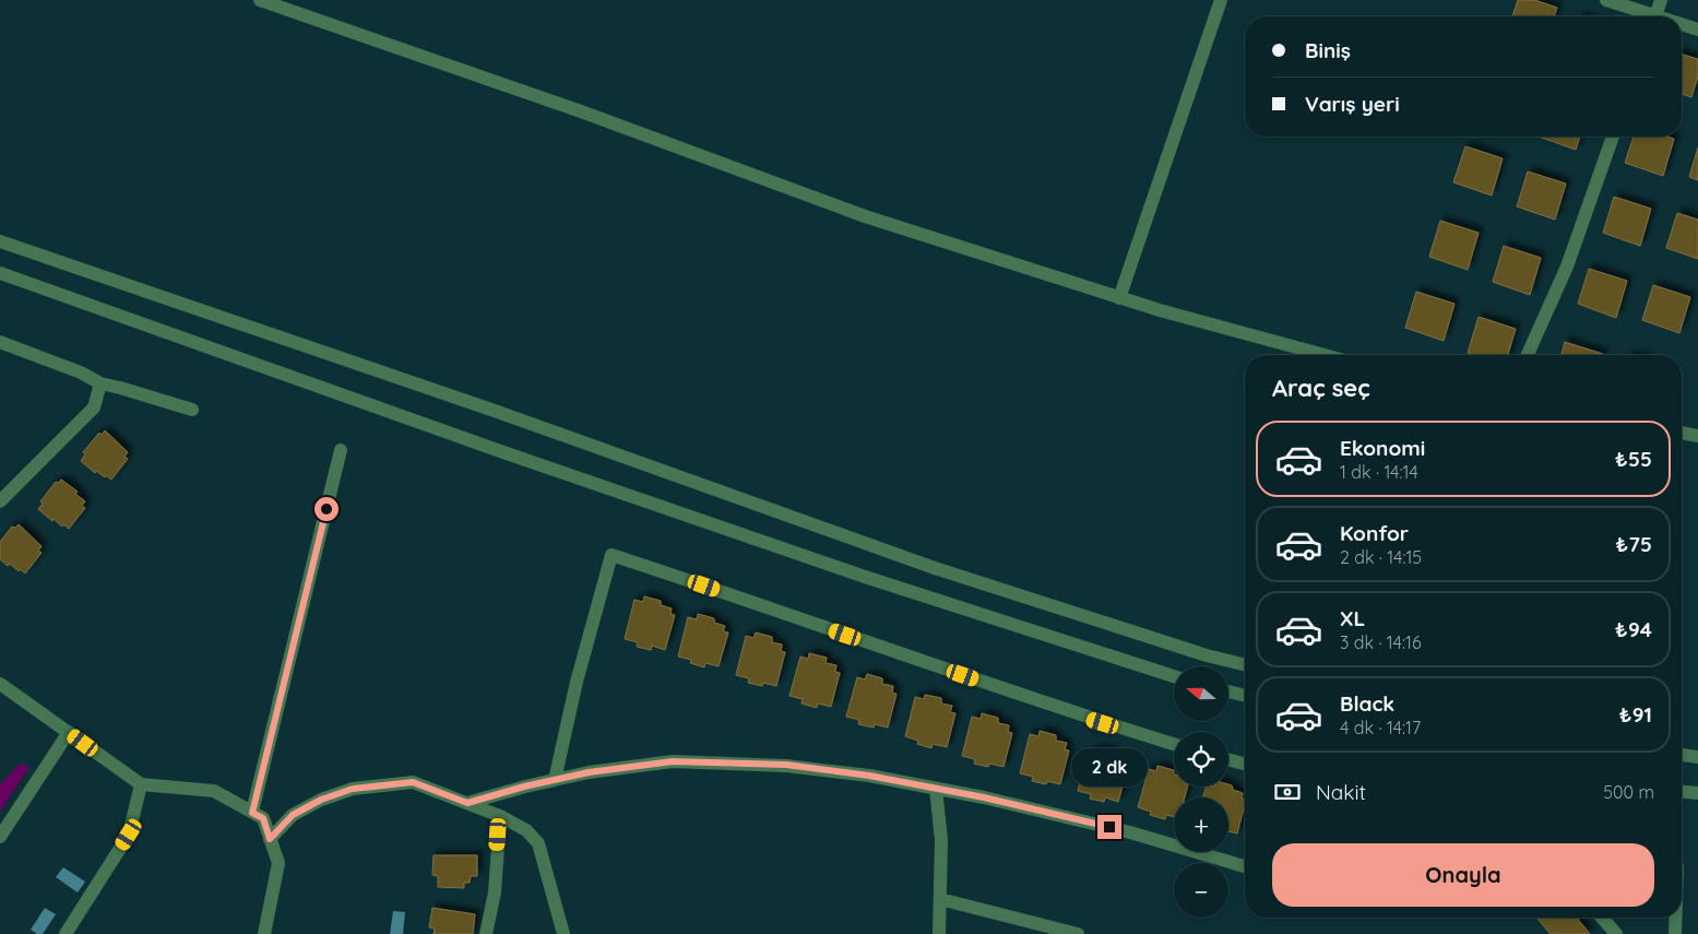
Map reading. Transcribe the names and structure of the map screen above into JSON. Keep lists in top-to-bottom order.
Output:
{
  "north": "left",
  "page": {
    "banner": ["Biniş", "Varış yeri"],
    "heading": "Araç seç",
    "list": [
      {
        "name": "Ekonomi",
        "note": "1 dk · 14:14",
        "value": "₺55"
      },
      {
        "name": "Konfor",
        "note": "2 dk · 14:15",
        "value": "₺75"
      },
      {
        "name": "XL",
        "note": "3 dk · 14:16",
        "value": "₺94"
      },
      {
        "name": "Black",
        "note": "4 dk · 14:17",
        "value": "₺91"
      }
    ],
    "map_buttons": ["+", "−"],
    "bubble": "2 dk",
    "pay": ["Nakit", "500 m"],
    "buttons": "Onayla"
  }
}
